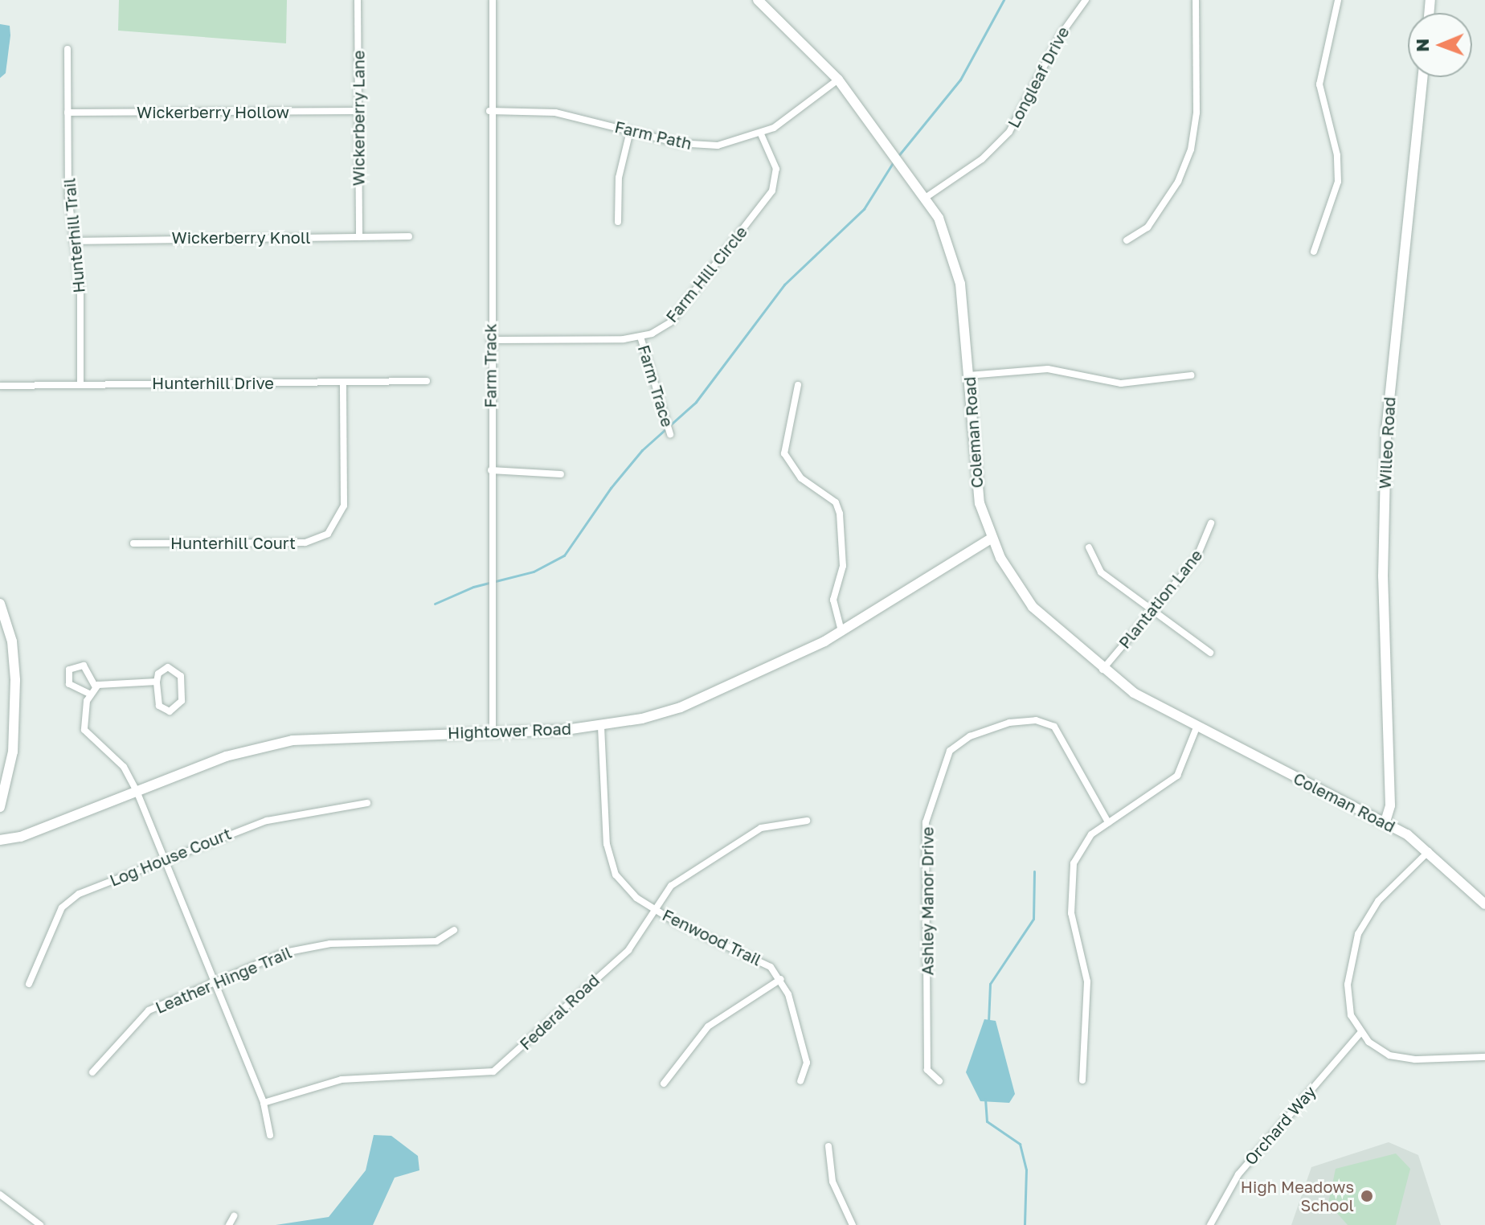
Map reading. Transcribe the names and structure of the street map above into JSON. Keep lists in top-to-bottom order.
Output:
{
  "streets": {
    "street": [
      "Longleaf Drive",
      "Wickerberry Hollow",
      "Wickerberry Lane",
      "Farm Path",
      "Hunterhill Trail",
      "Wickerberry Knoll",
      "Farm Hill Circle",
      "Farm Track",
      "Hunterhill Drive",
      "Farm Trace",
      "Coleman Road",
      "Willeo Road",
      "Hunterhill Court",
      "Plantation Lane",
      "Hightower Road",
      "Log House Court",
      "Ashley Manor Drive",
      "Fenwood Trail",
      "Leather Hinge Trail",
      "Federal Road",
      "Orchard Way"
    ]
  },
  "crossings": [
    ["Longleaf Drive", "Coleman Road"],
    ["Wickerberry Hollow", "Wickerberry Lane"],
    ["Wickerberry Hollow", "Hunterhill Trail"],
    ["Wickerberry Lane", "Wickerberry Knoll"],
    ["Farm Path", "Farm Hill Circle"],
    ["Farm Path", "Farm Track"],
    ["Farm Path", "Coleman Road"],
    ["Hunterhill Trail", "Wickerberry Knoll"],
    ["Hunterhill Trail", "Hunterhill Drive"],
    ["Farm Hill Circle", "Farm Trace"],
    ["Farm Track", "Hightower Road"],
    ["Hunterhill Drive", "Hunterhill Court"],
    ["Coleman Road", "Willeo Road"],
    ["Coleman Road", "Plantation Lane"],
    ["Coleman Road", "Hightower Road"],
    ["Hightower Road", "Fenwood Trail"],
    ["Fenwood Trail", "Federal Road"]
  ],
  "places": ["High Meadows School"],
  "north": "left"
}
